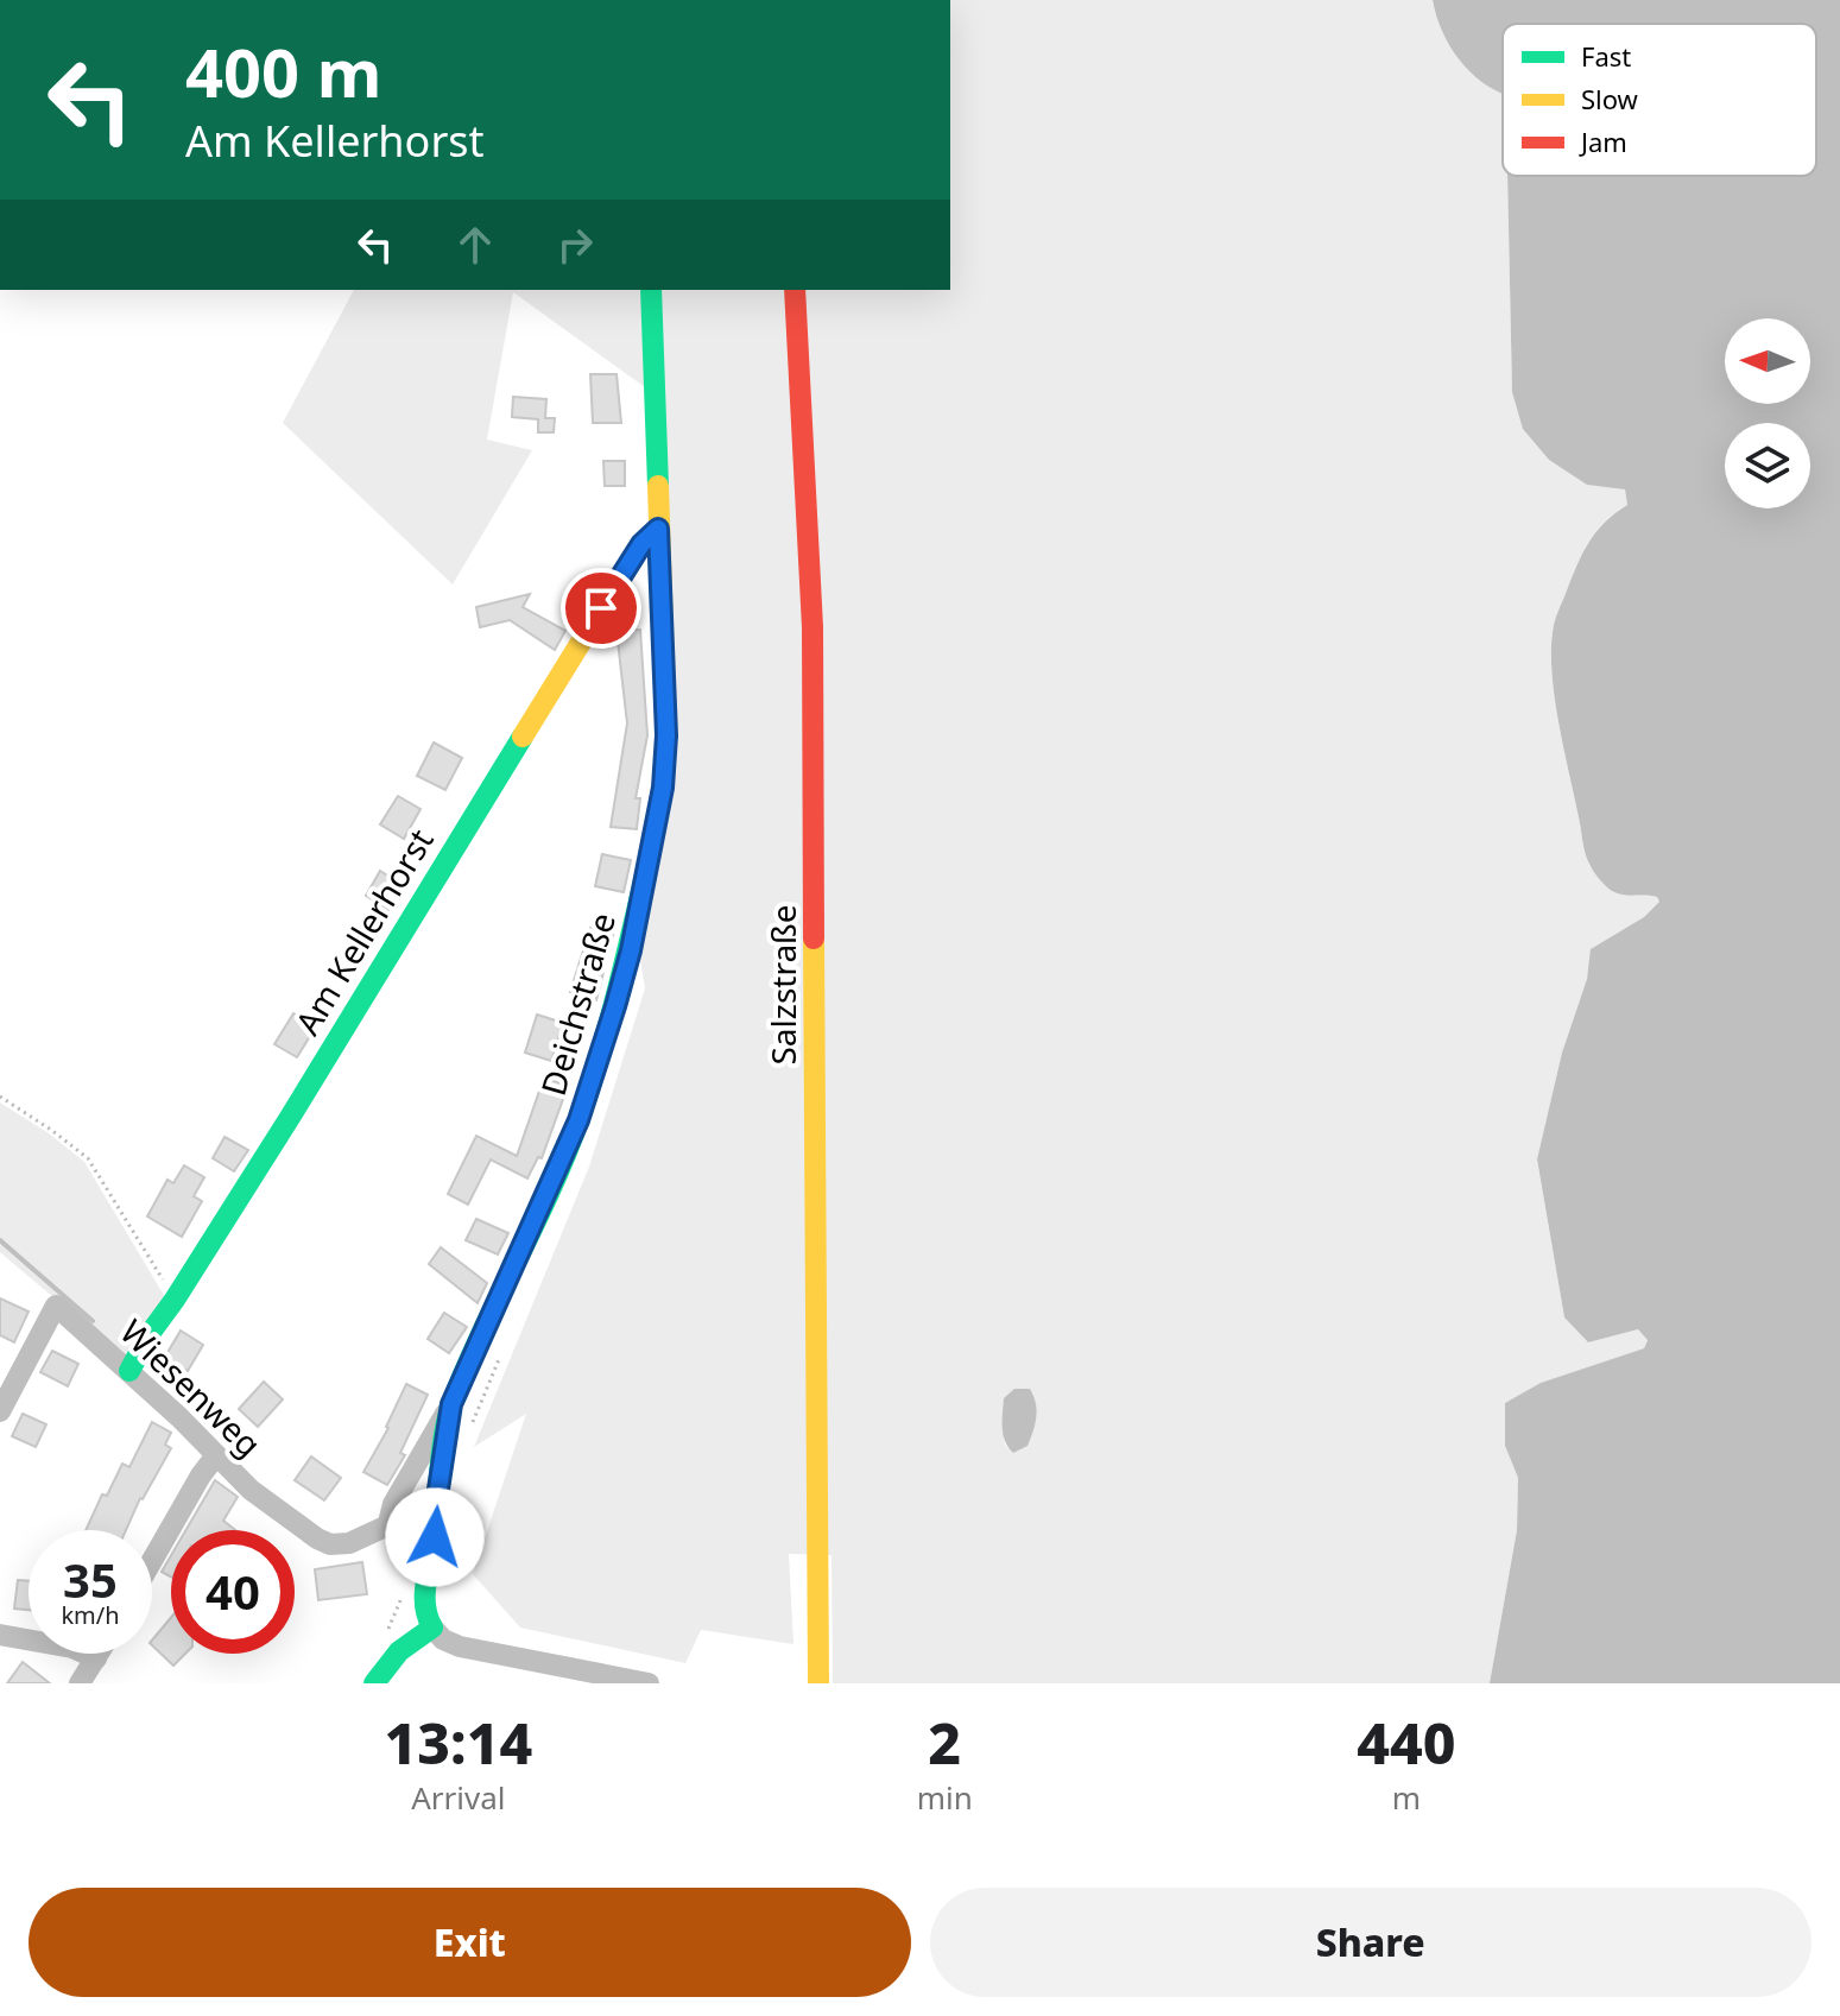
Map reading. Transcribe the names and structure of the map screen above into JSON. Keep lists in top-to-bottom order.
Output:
{
  "streets": {
    "street": [
      "Am Kellerhorst",
      "Salzstraße",
      "Deichstraße",
      "Wiesenweg"
    ]
  },
  "crossings": [
    ["Am Kellerhorst", "Deichstraße"],
    ["Am Kellerhorst", "Wiesenweg"],
    ["Deichstraße", "Wiesenweg"]
  ],
  "legend": ["Fast", "Slow", "Jam"],
  "north": "left",
  "page": {
    "turn": ["400 m", "Am Kellerhorst"],
    "speed": "35 km/h",
    "limit": "40",
    "eta": [
      "13:14",
      "Arrival",
      "2",
      "min",
      "440",
      "m"
    ],
    "buttons": ["Exit", "Share"]
  }
}
